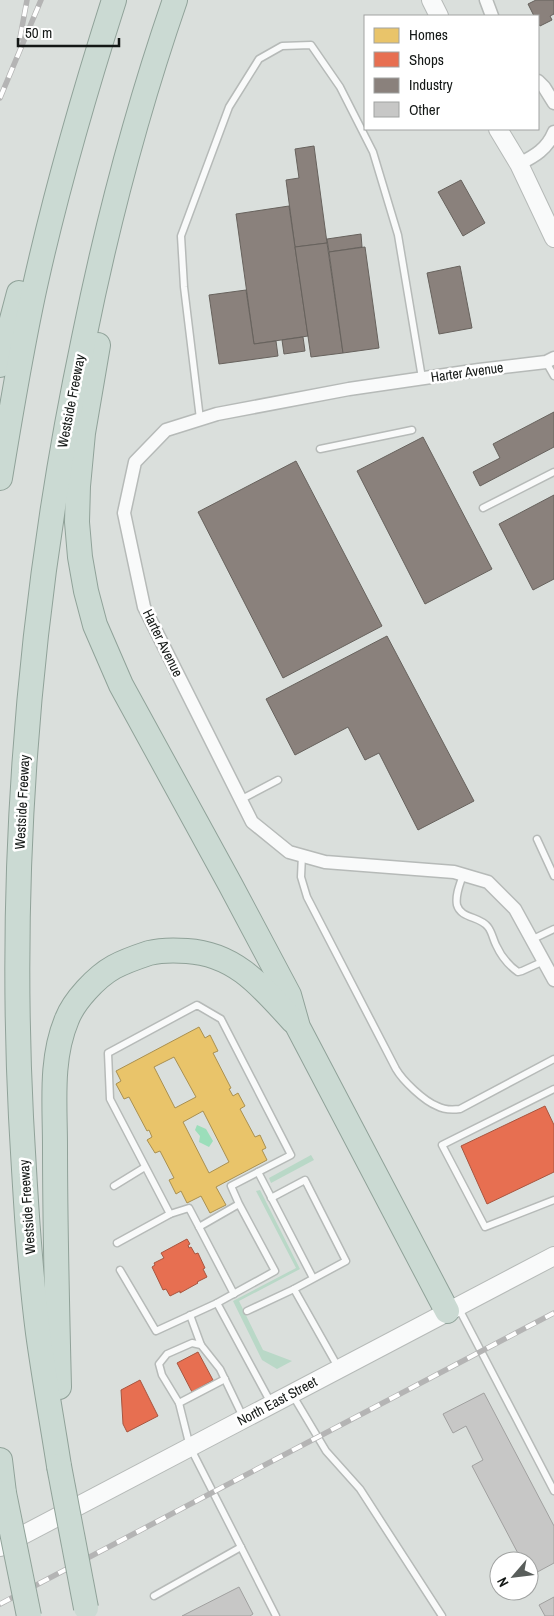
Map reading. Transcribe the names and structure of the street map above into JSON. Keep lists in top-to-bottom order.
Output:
{
  "streets": {
    "highway": ["Westside Freeway"],
    "main road": ["North East Street"],
    "street": ["Harter Avenue"]
  },
  "legend": [
    "Homes",
    "Shops",
    "Industry",
    "Other"
  ],
  "scale_bar": "50 m",
  "north": "bottom left"
}
